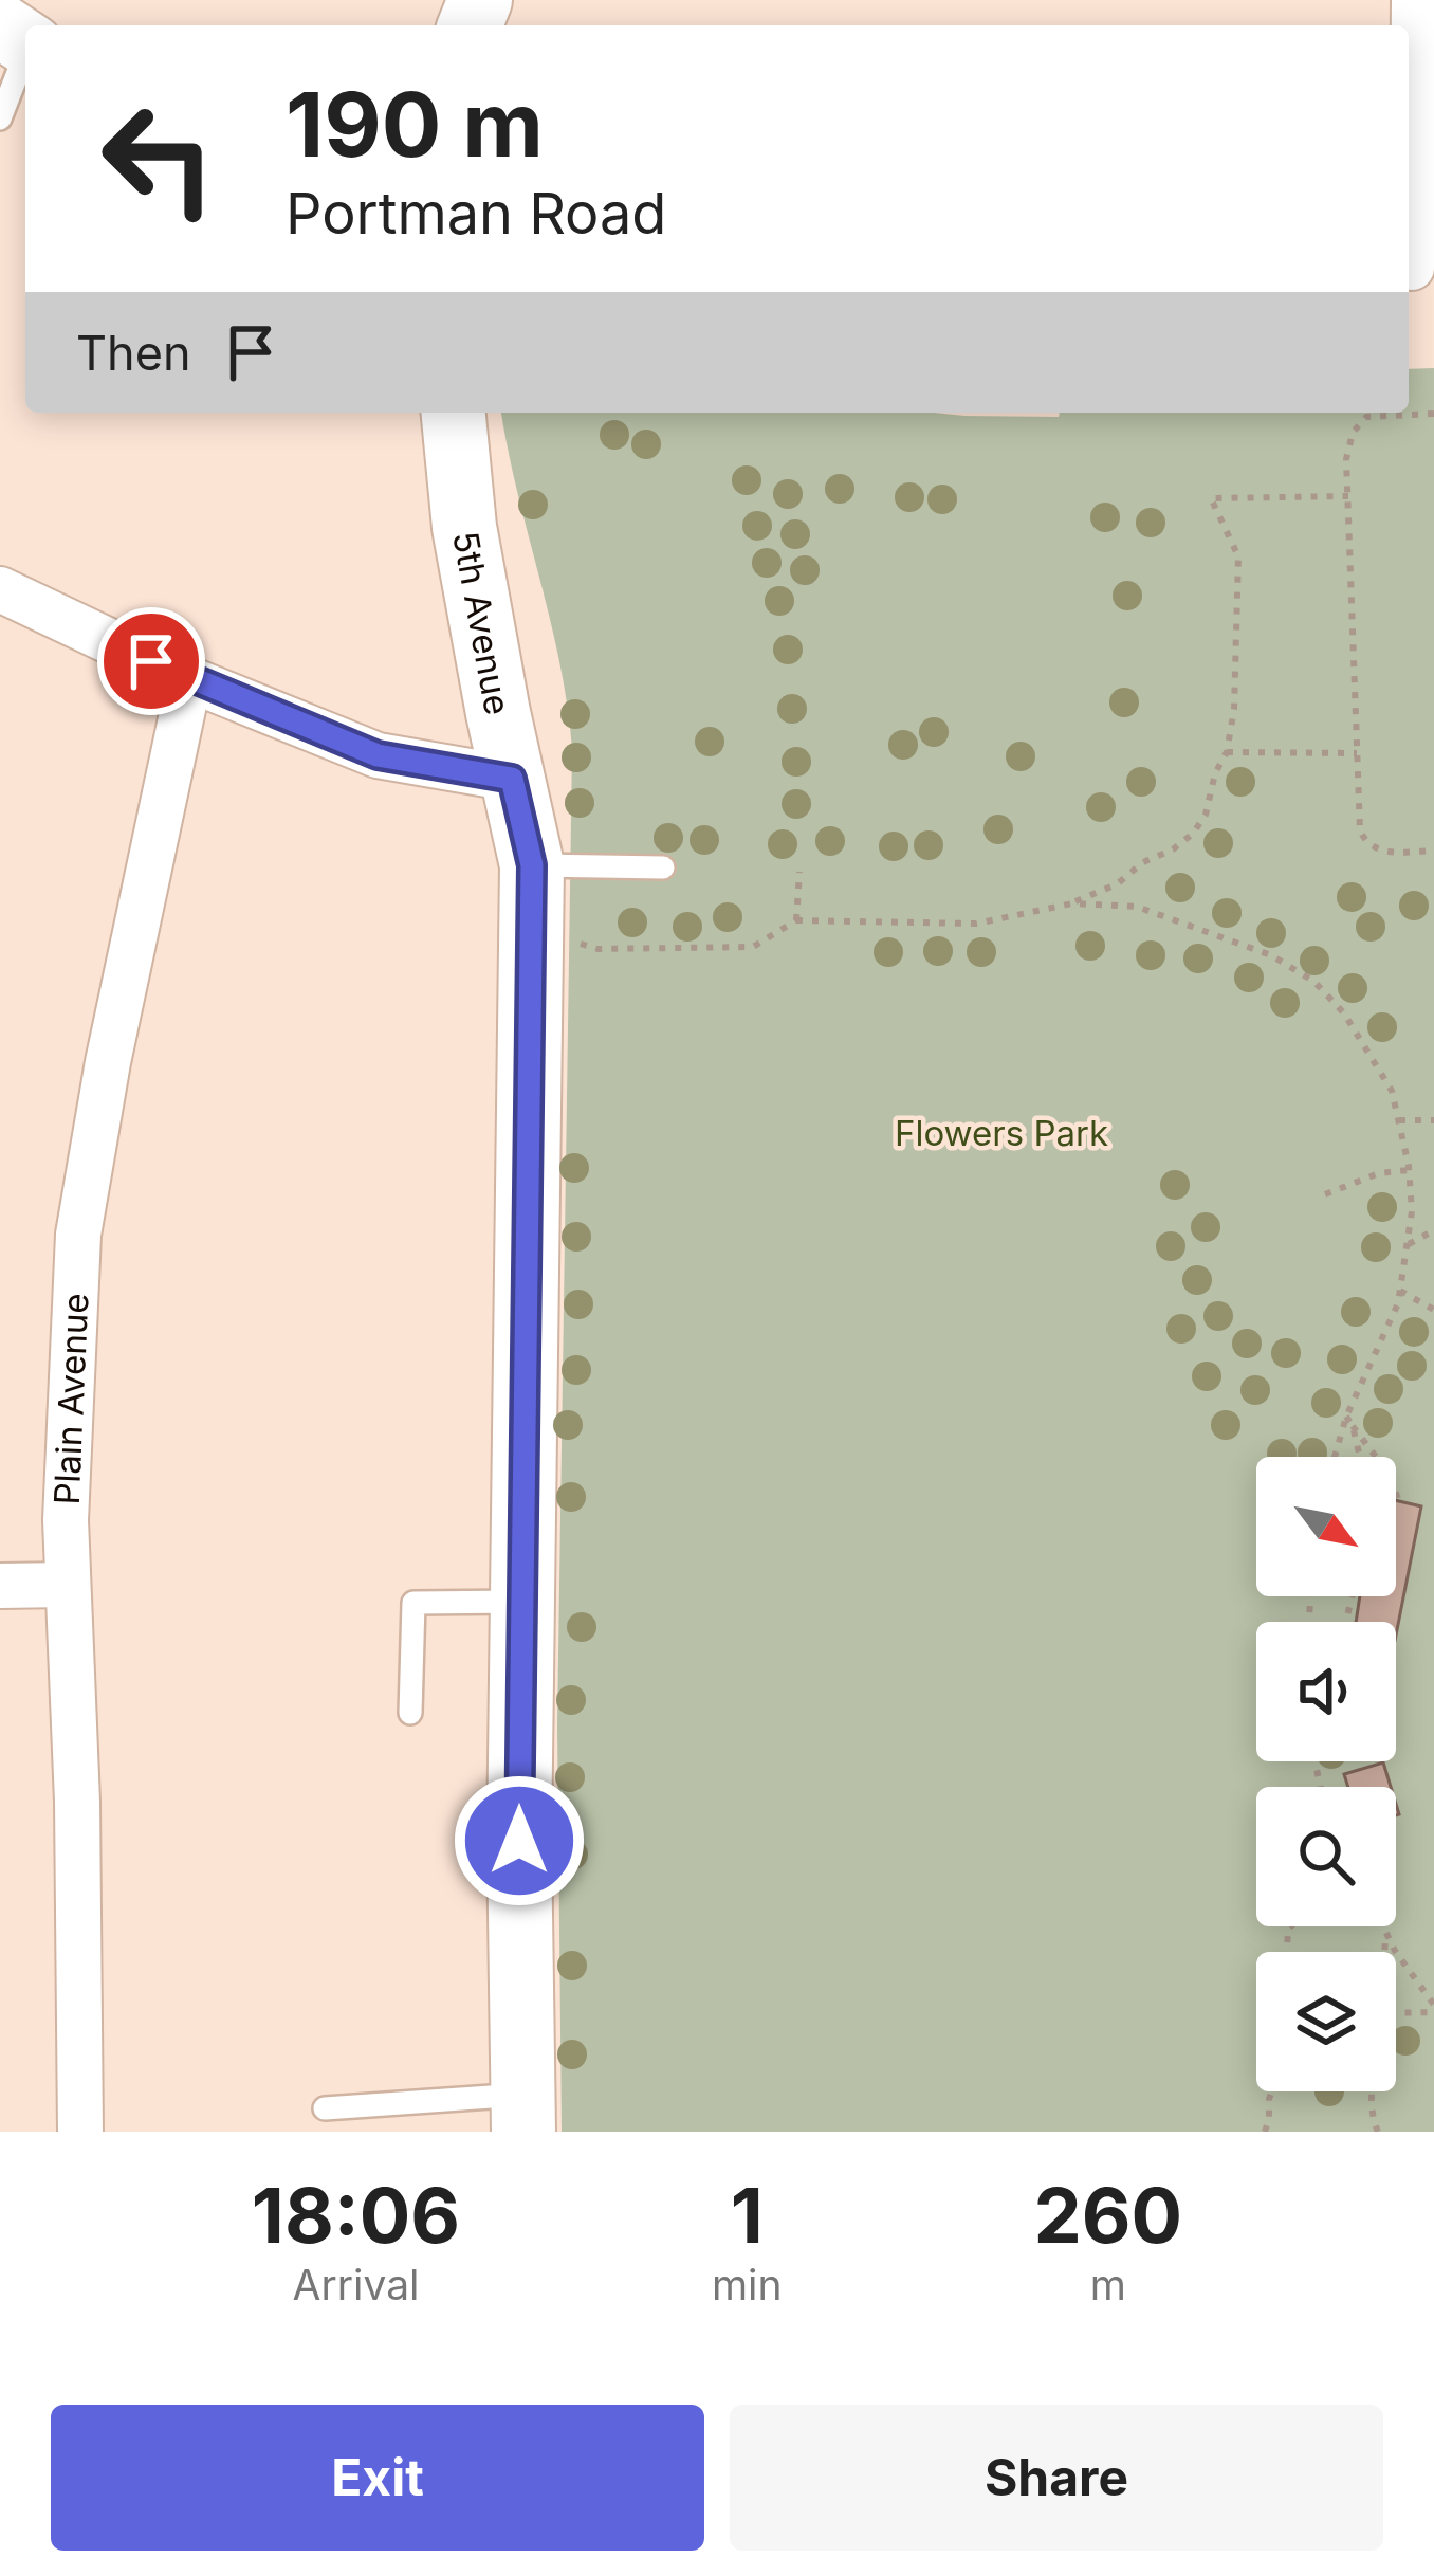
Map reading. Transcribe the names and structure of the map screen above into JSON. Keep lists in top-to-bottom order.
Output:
{
  "streets": {
    "street": ["5th Avenue", "Plain Avenue"]
  },
  "parks": ["Flowers Park"],
  "north": "bottom right",
  "page": {
    "turn": ["190 m", "Portman Road"],
    "then": "Then",
    "eta": [
      "18:06",
      "Arrival",
      "1",
      "min",
      "260",
      "m"
    ],
    "buttons": ["Exit", "Share"]
  }
}
